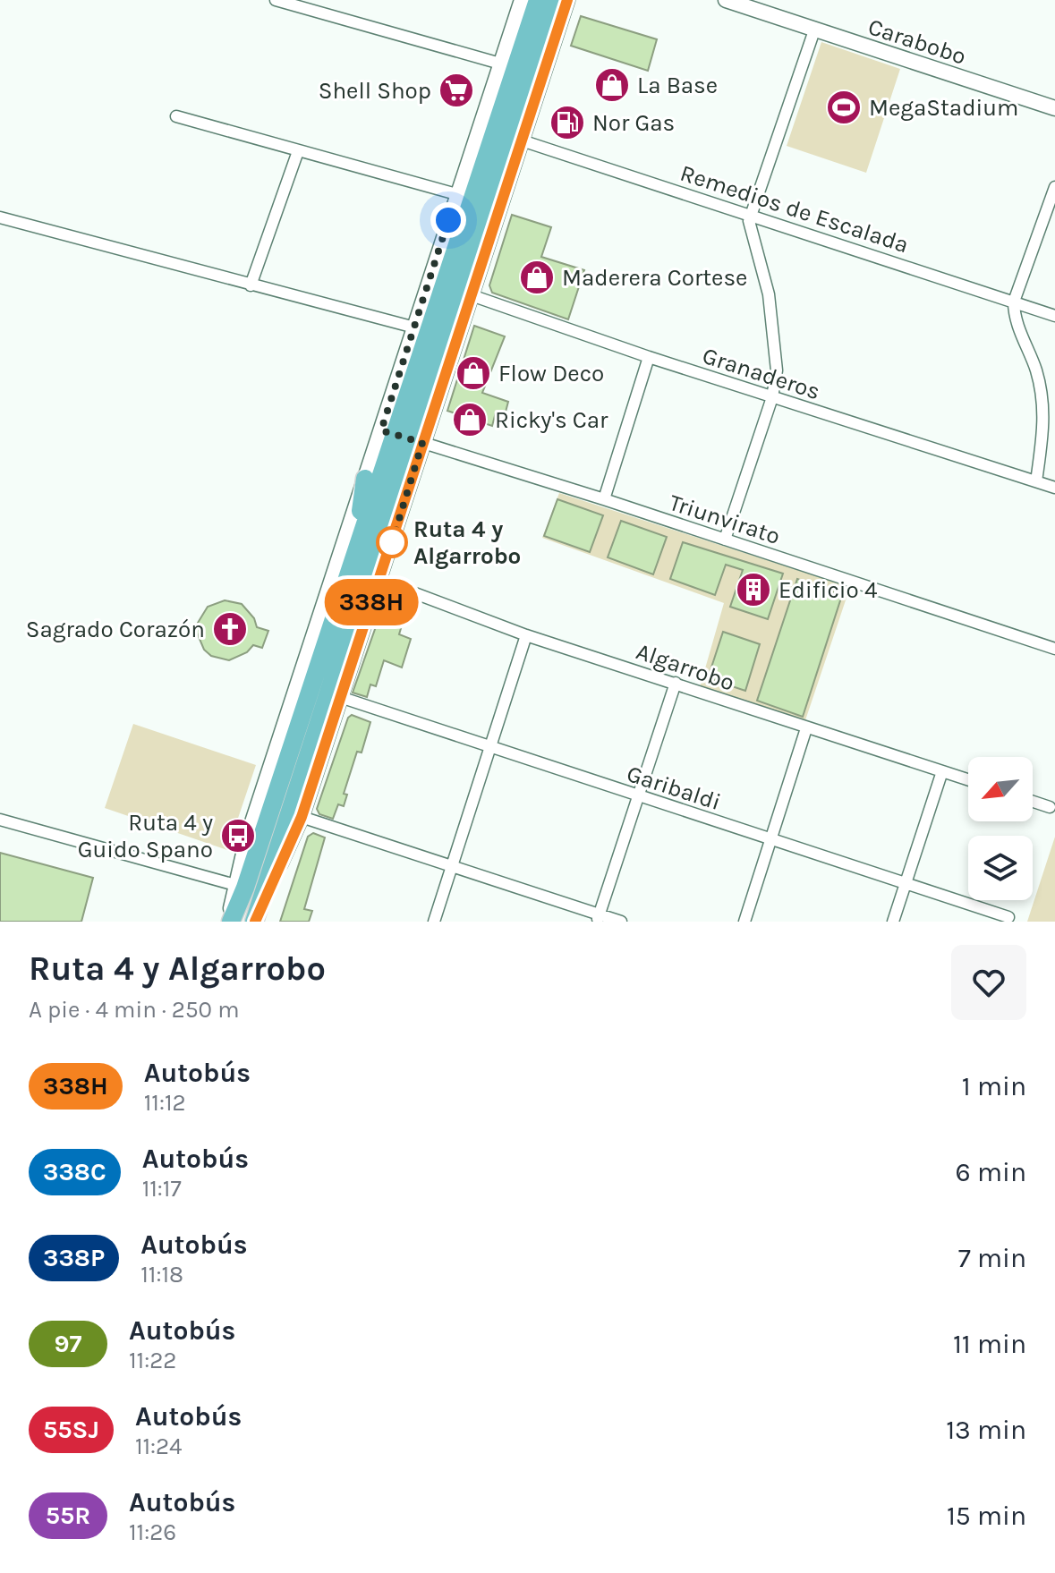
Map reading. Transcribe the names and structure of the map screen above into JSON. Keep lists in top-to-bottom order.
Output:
{
  "streets": {
    "street": [
      "Carabobo",
      "Remedios de Escalada",
      "Granaderos",
      "Triunvirato",
      "Algarrobo",
      "Garibaldi"
    ]
  },
  "places": {
    "shop": [
      "La Base",
      "Maderera Cortese",
      "Flow Deco",
      "Ricky's Car"
    ],
    "supermarket": ["Shell Shop"],
    "sports": ["MegaStadium"],
    "fuel station": ["Nor Gas"],
    "other": ["Ruta 4 y Algarrobo"],
    "building": ["Edificio 4"],
    "church": ["Sagrado Corazón"],
    "bus stop": ["Ruta 4 y Guido Spano"]
  },
  "lines": ["bus line 338H"],
  "north": "bottom left",
  "page": {
    "on_map": "338H",
    "heading": ["Ruta 4 y Algarrobo", "A pie · 4 min · 250 m"],
    "list": [
      {
        "mark": "338H",
        "name": "Autobús",
        "note": "11:12",
        "value": "1 min"
      },
      {
        "mark": "338C",
        "name": "Autobús",
        "note": "11:17",
        "value": "6 min"
      },
      {
        "mark": "338P",
        "name": "Autobús",
        "note": "11:18",
        "value": "7 min"
      },
      {
        "mark": "97",
        "name": "Autobús",
        "note": "11:22",
        "value": "11 min"
      },
      {
        "mark": "55SJ",
        "name": "Autobús",
        "note": "11:24",
        "value": "13 min"
      },
      {
        "mark": "55R",
        "name": "Autobús",
        "note": "11:26",
        "value": "15 min"
      }
    ]
  }
}
